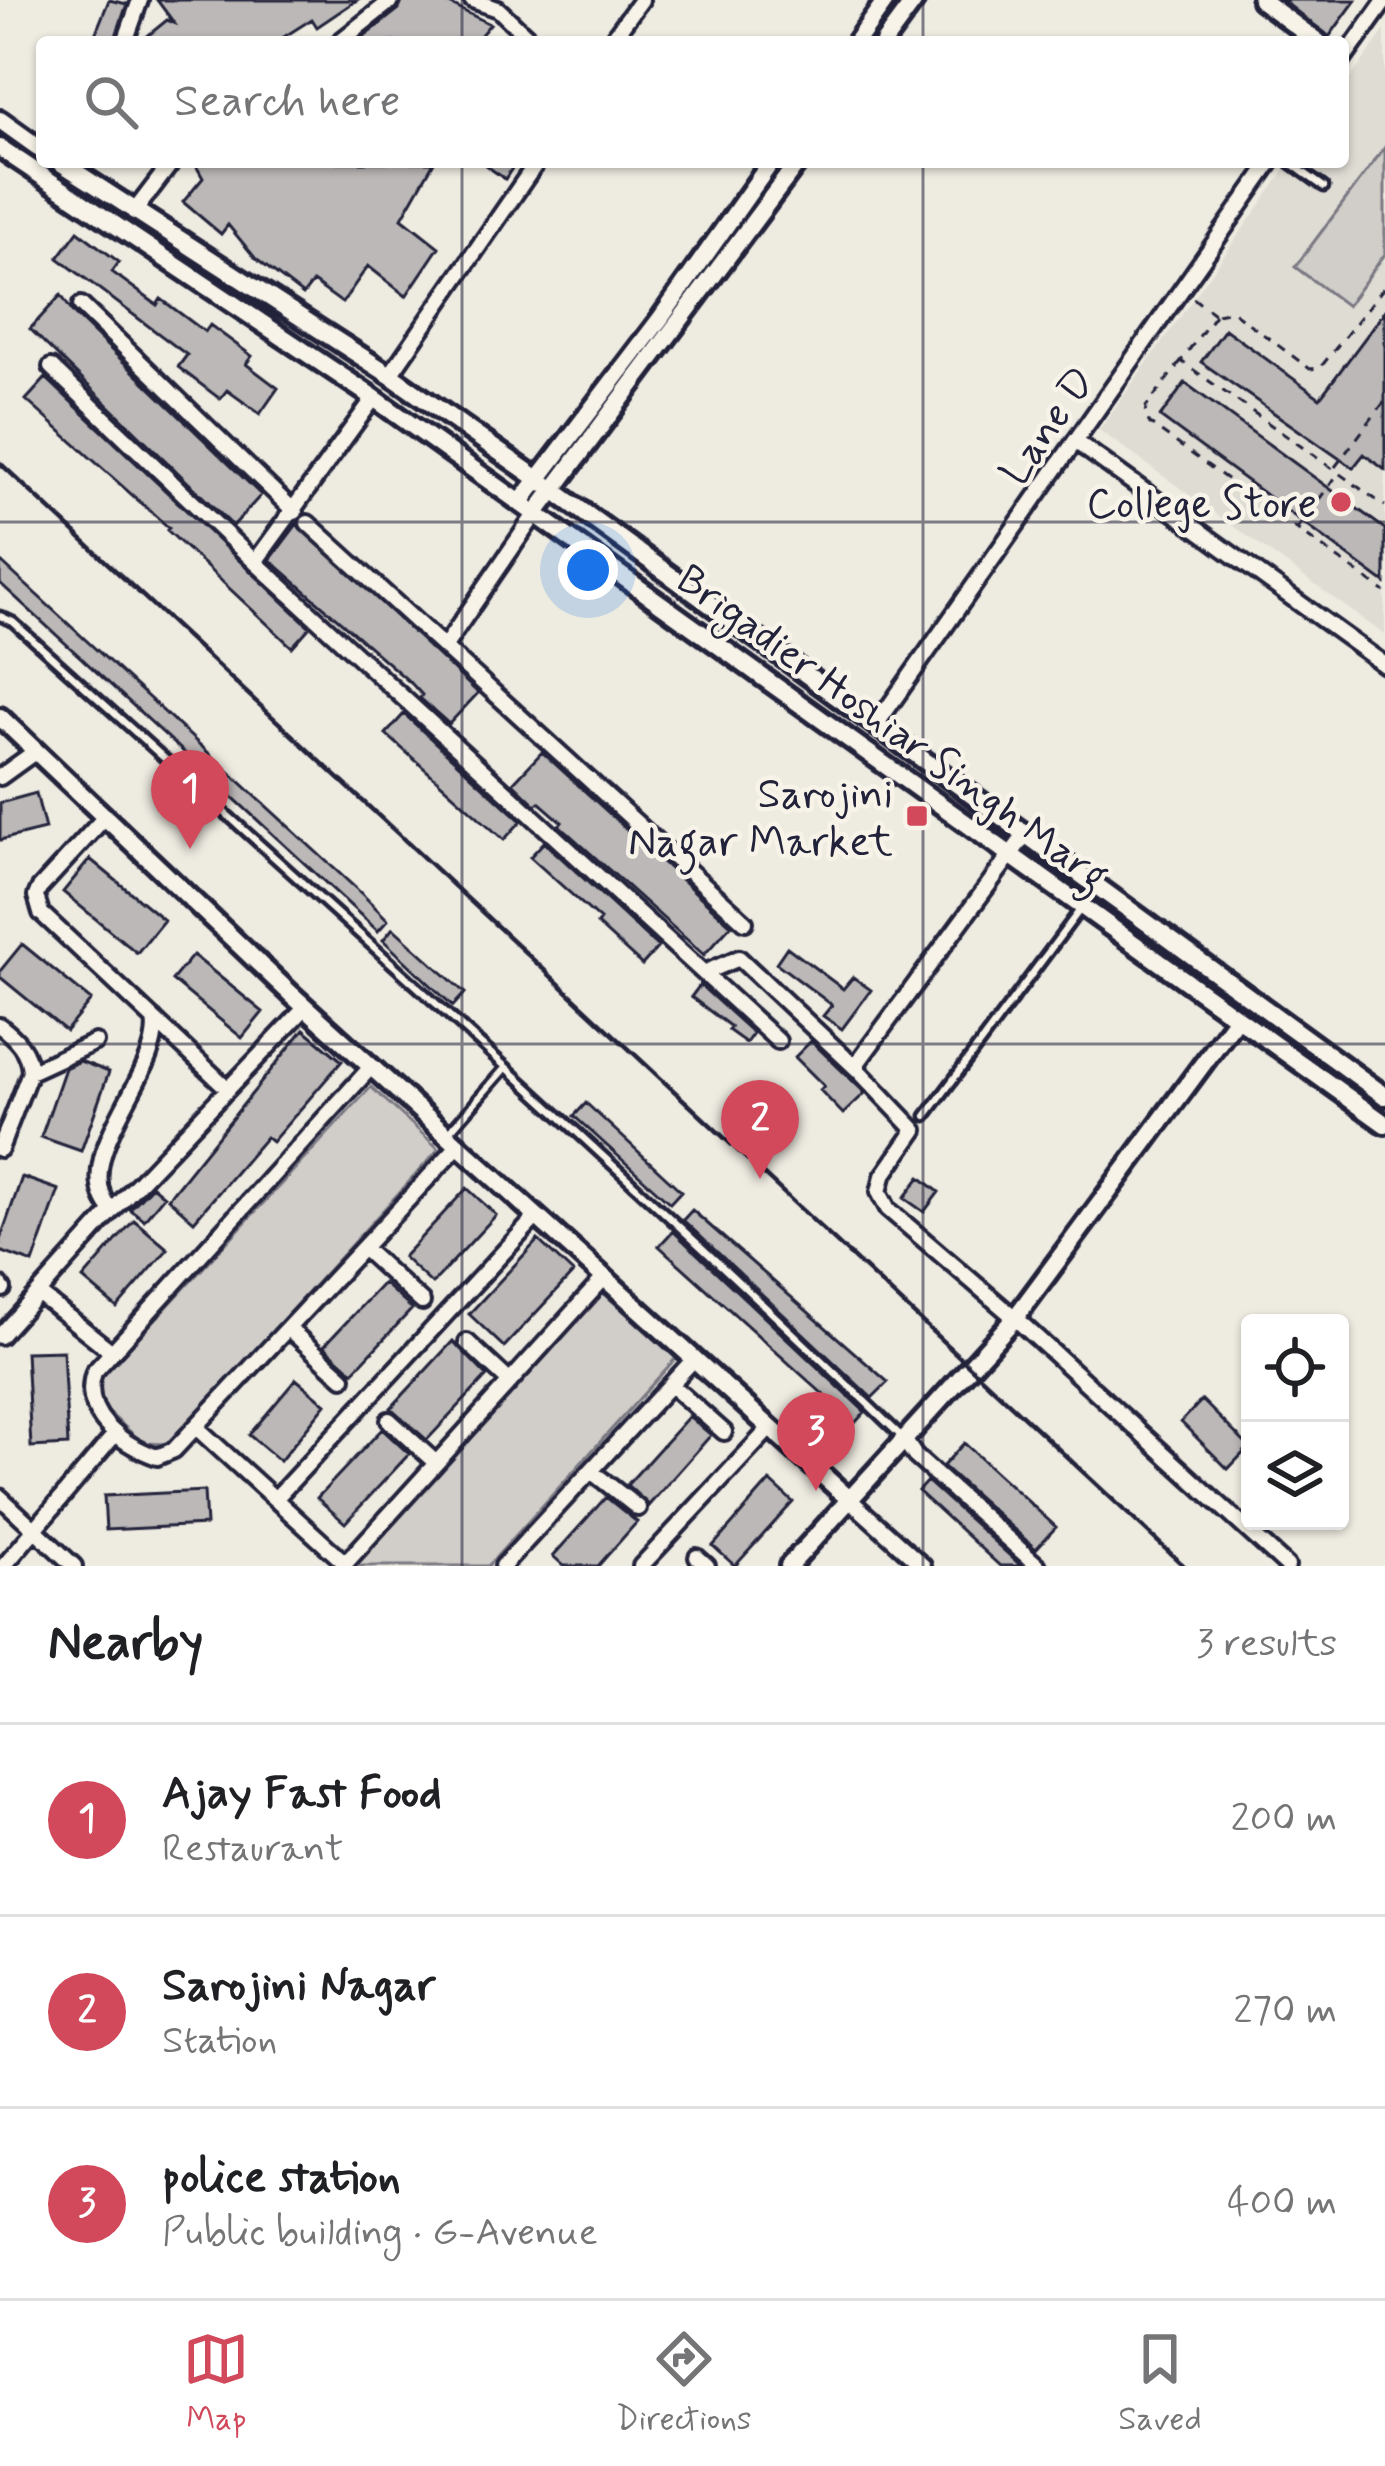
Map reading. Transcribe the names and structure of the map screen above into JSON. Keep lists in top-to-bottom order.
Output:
{
  "streets": {
    "street": ["Lane D", "Brigadier Hoshiar Singh Marg"]
  },
  "crossings": [
    ["Lane D", "Brigadier Hoshiar Singh Marg"]
  ],
  "places": {
    "other": ["College Store"],
    "transit": ["Sarojini Nagar Market"]
  },
  "page": {
    "search": "Search here",
    "pins": ["1", "2", "3"],
    "heading": ["Nearby", "3 results"],
    "list": [
      {
        "mark": "1",
        "name": "Ajay Fast Food",
        "note": "Restaurant",
        "value": "200 m"
      },
      {
        "mark": "2",
        "name": "Sarojini Nagar",
        "note": "Station",
        "value": "270 m"
      },
      {
        "mark": "3",
        "name": "police station",
        "note": "Public building · G-Avenue",
        "value": "400 m"
      }
    ],
    "nav": ["Map", "Directions", "Saved"]
  }
}
